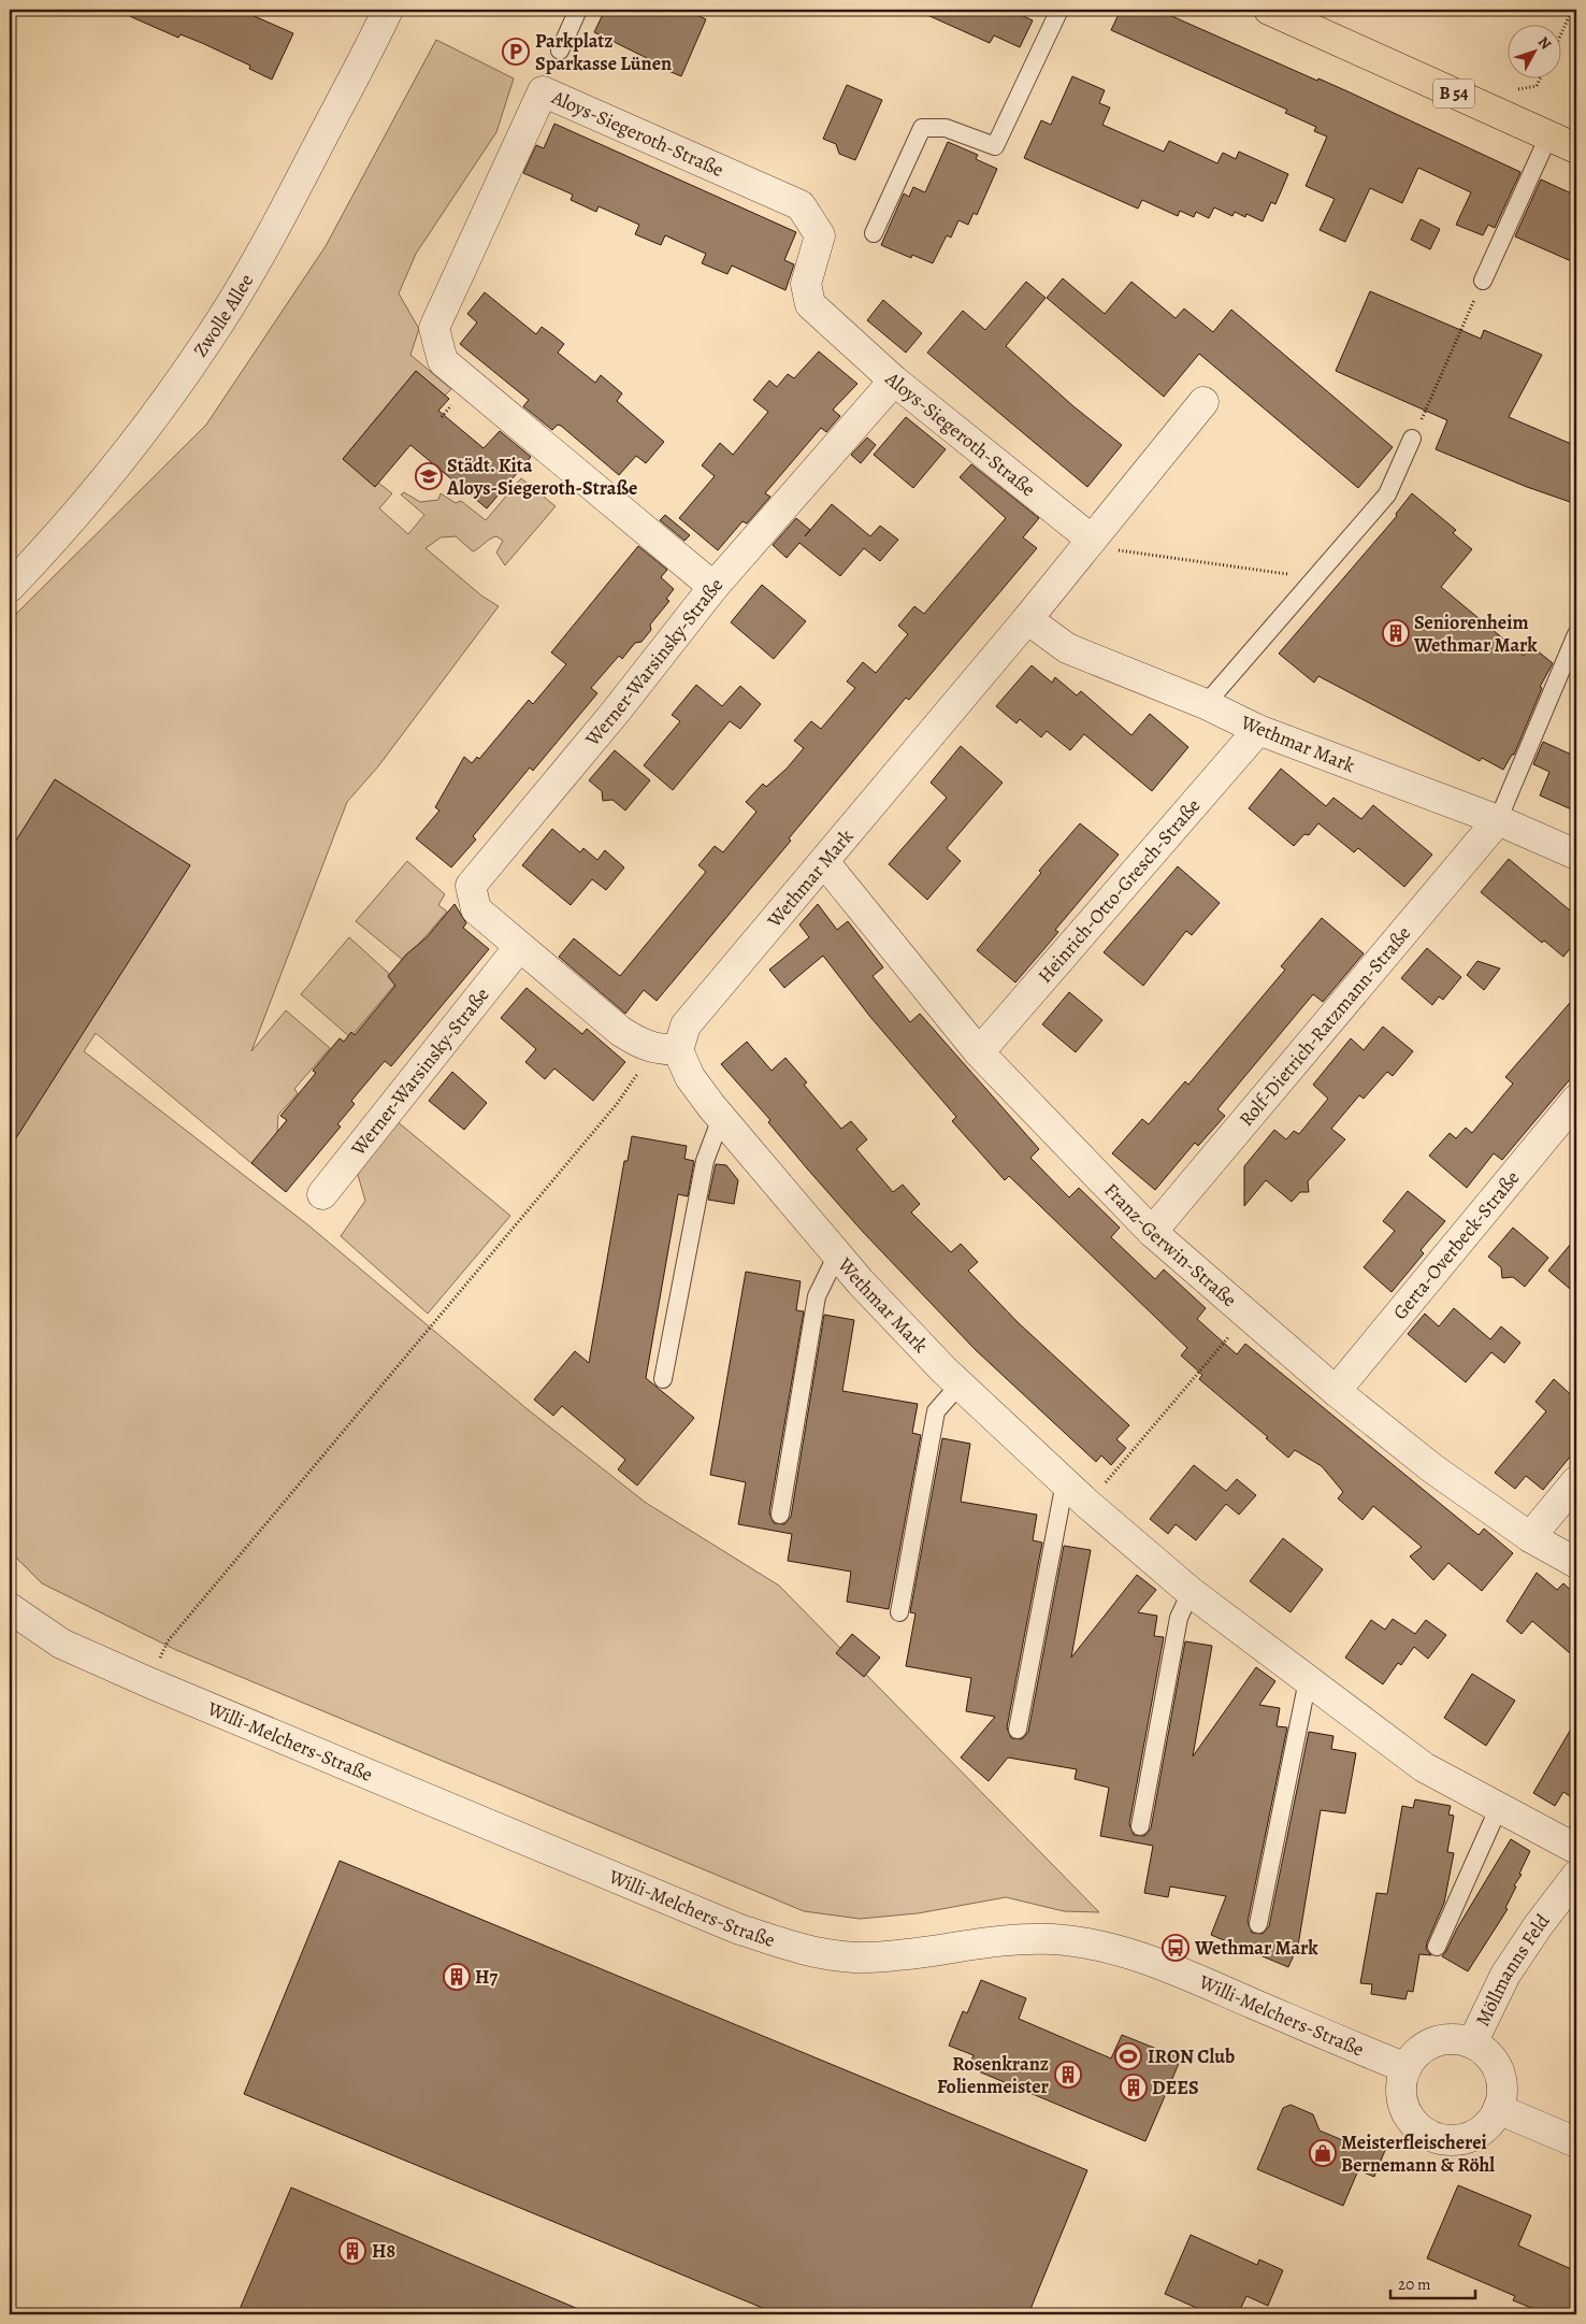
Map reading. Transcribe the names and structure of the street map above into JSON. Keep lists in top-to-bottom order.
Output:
{
  "streets": {
    "main road": ["B 54"],
    "street": [
      "Aloys-Siegeroth-Straße",
      "Zwolle Allee",
      "Werner-Warsinsky-Straße",
      "Wethmar Mark",
      "Heinrich-Otto-Gresch-Straße",
      "Rolf-Dietrich-Ratzmann-Straße",
      "Franz-Gerwin-Straße",
      "Gerta-Overbeck-Straße",
      "Willi-Melchers-Straße",
      "Möllmanns Feld"
    ]
  },
  "crossings": [
    ["Aloys-Siegeroth-Straße", "Werner-Warsinsky-Straße"],
    ["Aloys-Siegeroth-Straße", "Wethmar Mark"],
    ["Werner-Warsinsky-Straße", "Wethmar Mark"],
    ["Wethmar Mark", "Heinrich-Otto-Gresch-Straße"],
    ["Wethmar Mark", "Rolf-Dietrich-Ratzmann-Straße"],
    ["Wethmar Mark", "Franz-Gerwin-Straße"],
    ["Heinrich-Otto-Gresch-Straße", "Franz-Gerwin-Straße"],
    ["Rolf-Dietrich-Ratzmann-Straße", "Franz-Gerwin-Straße"],
    ["Franz-Gerwin-Straße", "Gerta-Overbeck-Straße"],
    ["Willi-Melchers-Straße", "Möllmanns Feld"]
  ],
  "places": {
    "parking": ["Parkplatz Sparkasse Lünen"],
    "school or university": ["Städt. Kita Aloys-Siegeroth-Straße"],
    "building": [
      "Seniorenheim Wethmar Mark",
      "H7",
      "Rosenkranz Folienmeister",
      "DEES",
      "H8"
    ],
    "bus stop": ["Wethmar Mark"],
    "sports": ["IRON Club"],
    "shop": ["Meisterfleischerei Bernemann & Röhl"]
  },
  "scale_bar": "20 m",
  "north": "top right"
}
